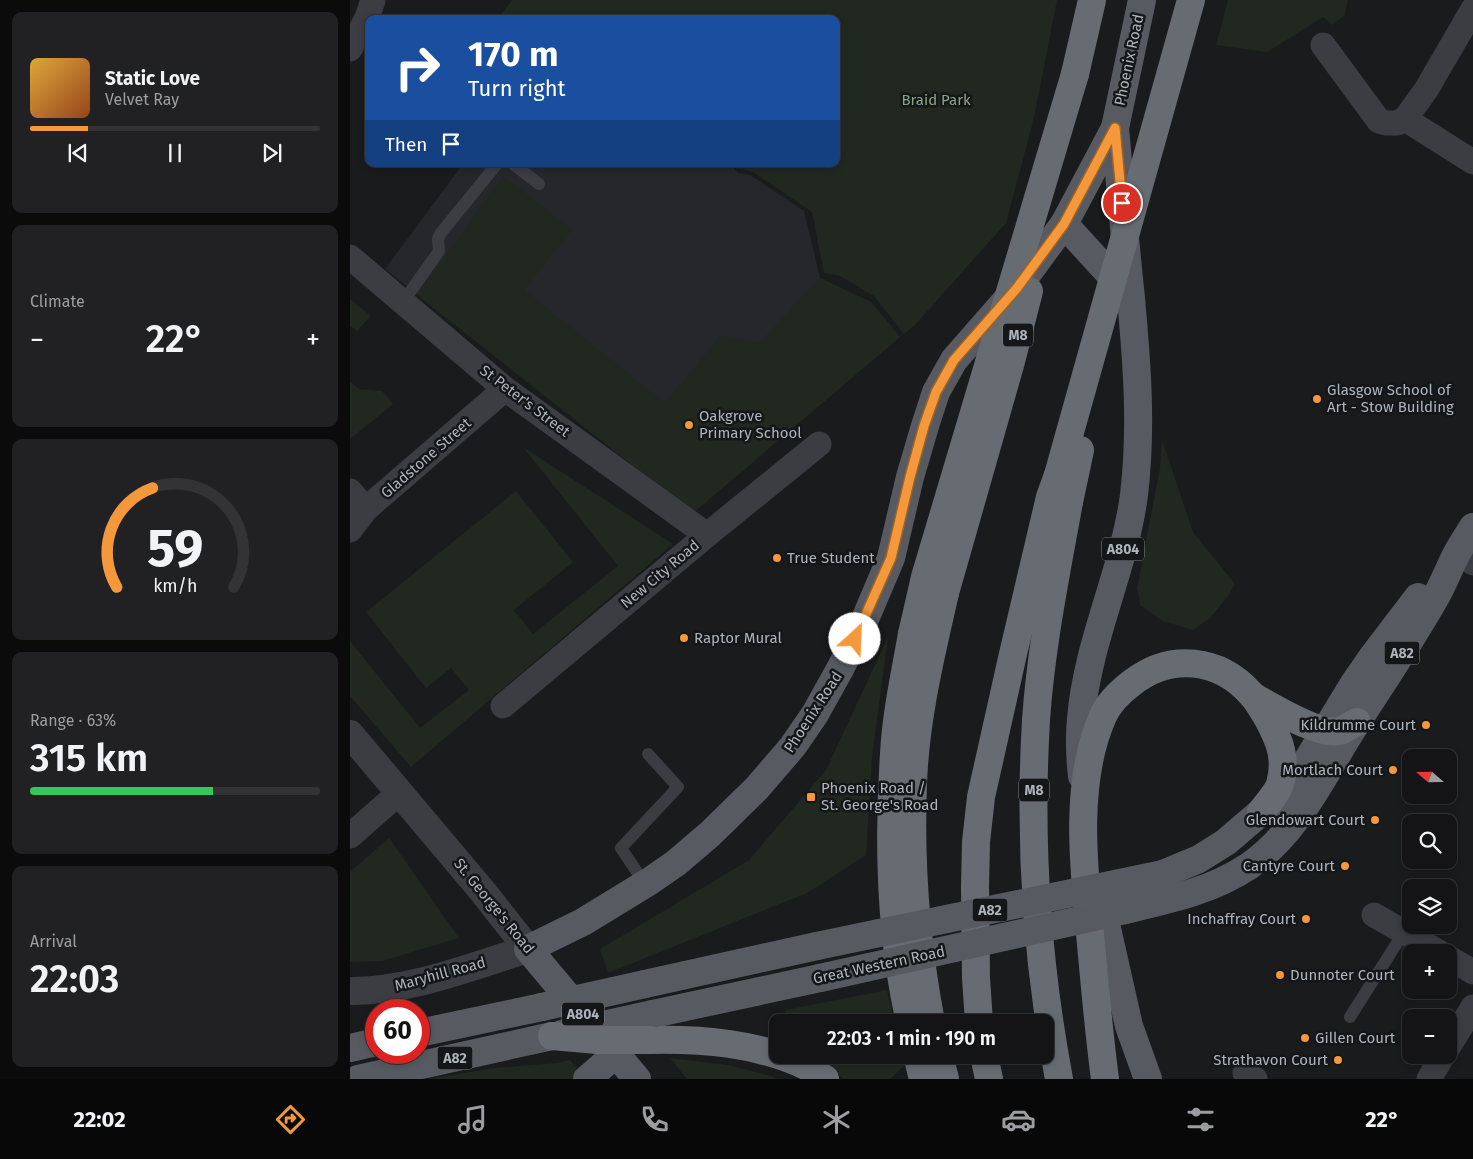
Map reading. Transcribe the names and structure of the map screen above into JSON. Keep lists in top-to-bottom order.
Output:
{
  "streets": {
    "highway": ["M8"],
    "main road": [
      "Phoenix Road",
      "A804",
      "A82",
      "St. George's Road",
      "Great Western Road"
    ],
    "street": [
      "St Peter's Street",
      "Gladstone Street",
      "New City Road",
      "Maryhill Road"
    ]
  },
  "crossings": [
    ["Phoenix Road", "A804"],
    ["Phoenix Road", "St. George's Road"],
    ["Phoenix Road", "Maryhill Road"],
    ["St Peter's Street", "Gladstone Street"],
    ["St Peter's Street", "New City Road"],
    ["A82", "Great Western Road"],
    ["St. George's Road", "Maryhill Road"]
  ],
  "parks": ["Braid Park"],
  "places": {
    "other": [
      "Glasgow School of Art - Stow Building",
      "Oakgrove Primary School",
      "True Student",
      "Raptor Mural",
      "Kildrumme Court",
      "Mortlach Court",
      "Glendowart Court",
      "Cantyre Court",
      "Inchaffray Court",
      "Dunnoter Court",
      "Gillen Court",
      "Strathavon Court"
    ],
    "transit": ["Phoenix Road / St. George's Road"]
  },
  "north": "left",
  "page": {
    "turn": ["170 m", "Turn right"],
    "song": ["Static Love", "Velvet Ray"],
    "then": "Then",
    "tile": [
      "Climate",
      ["Range · 63%", "315 km"],
      ["Arrival", "22:03"]
    ],
    "heat": ["−", "22°", "+"],
    "map_buttons": ["+", "−"],
    "limit": "60",
    "trip": "22:03 · 1 min · 190 m",
    "tabs": ["22:02", "22°"],
    "gauge": ["59", "km/h"]
  }
}
